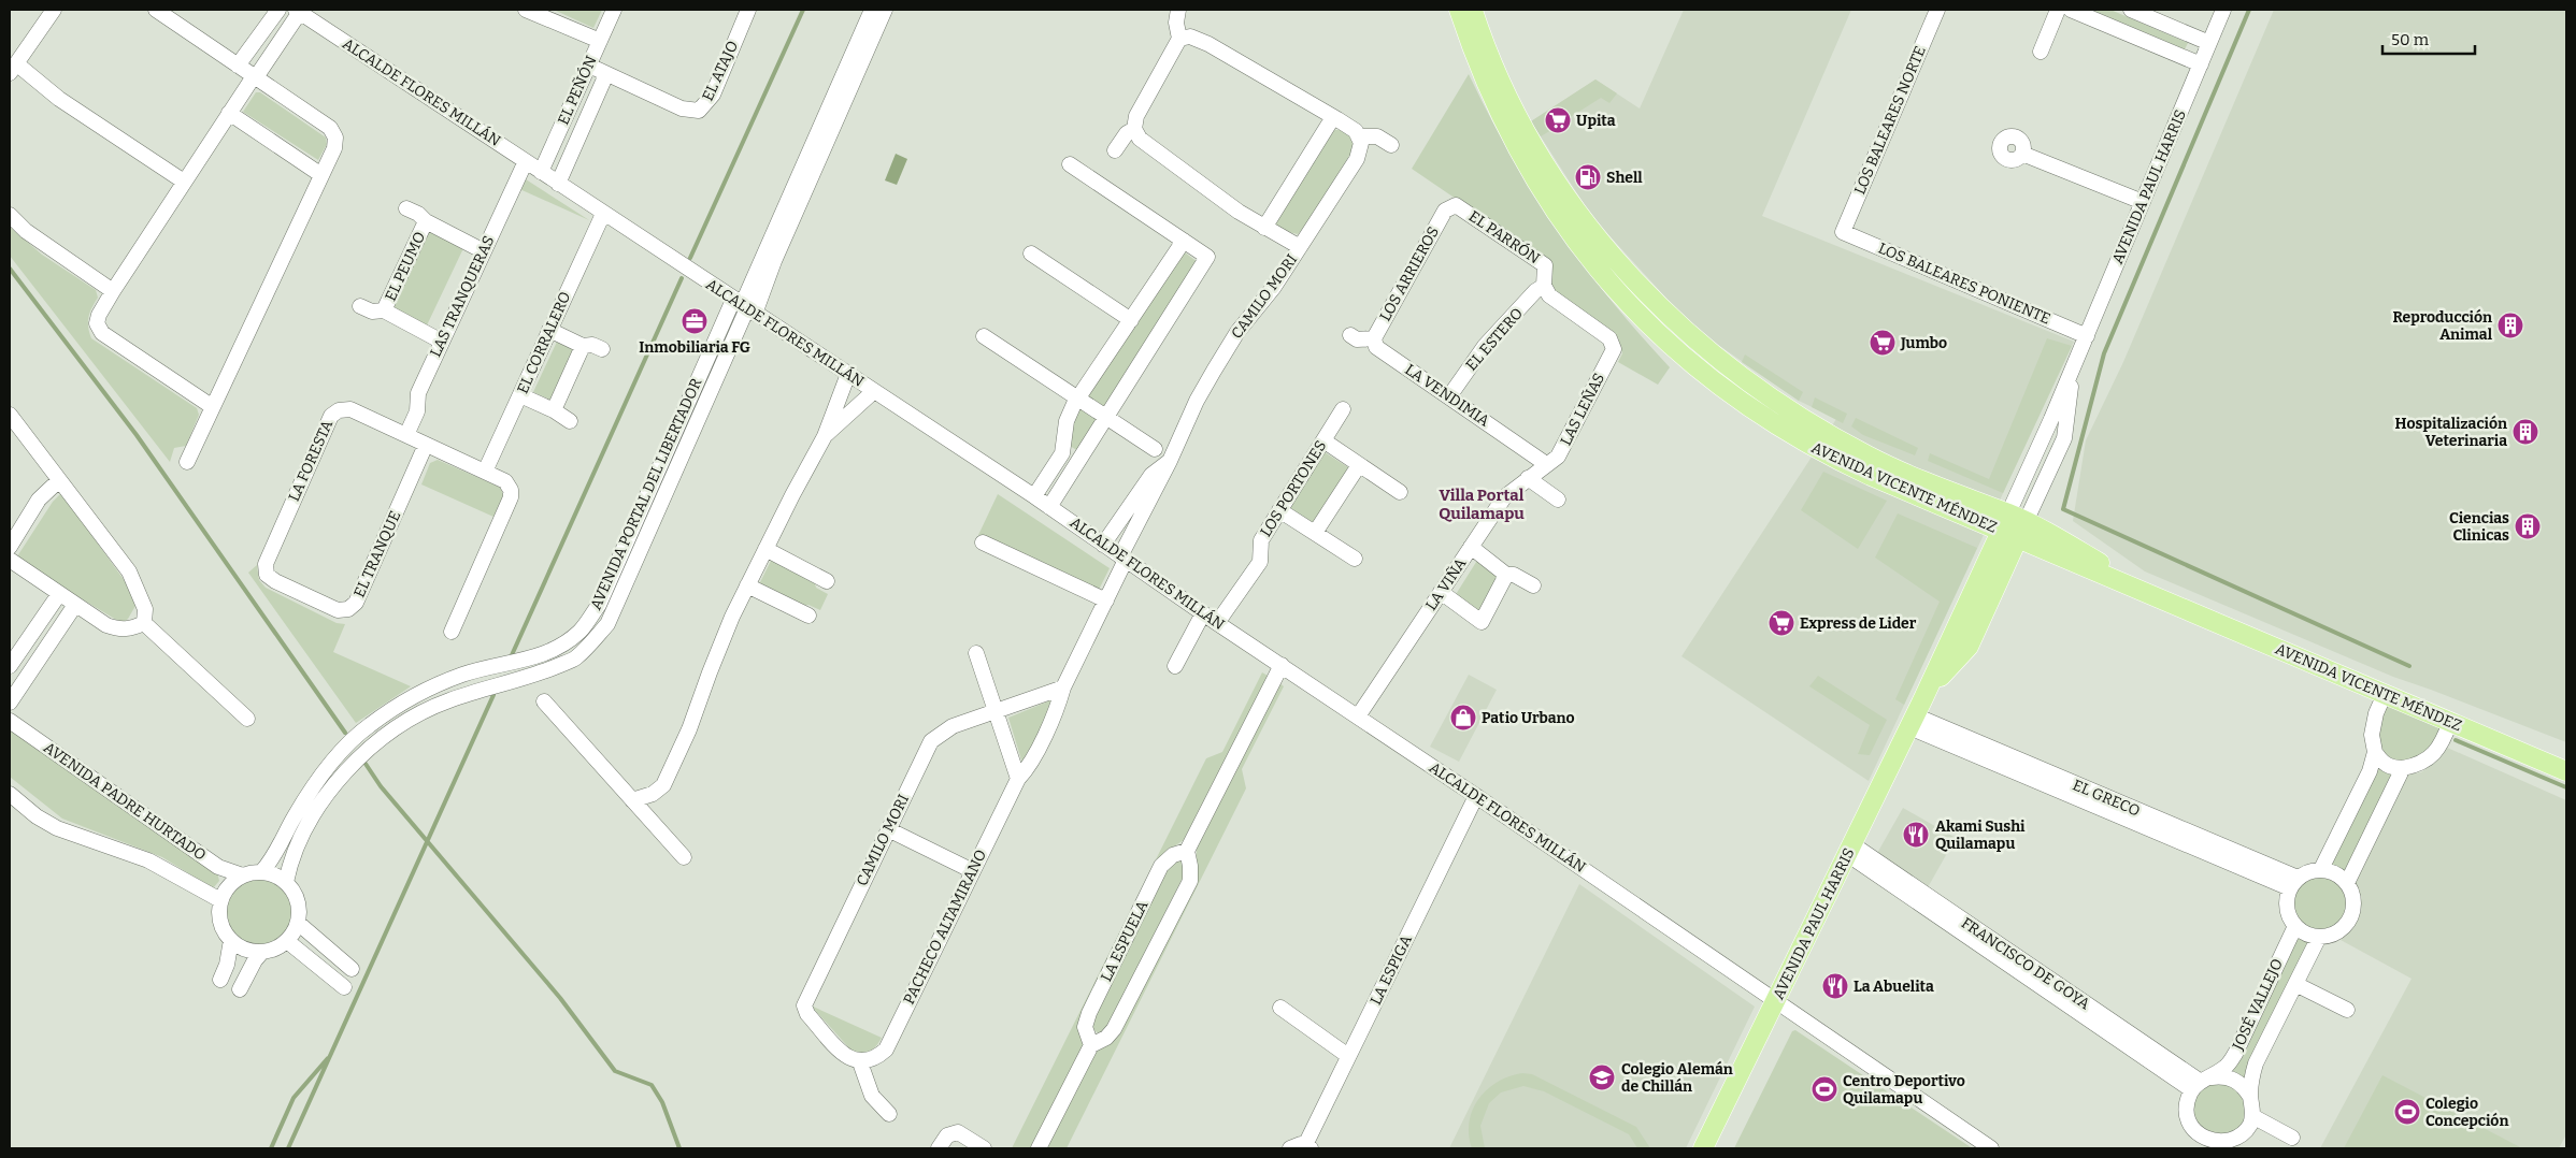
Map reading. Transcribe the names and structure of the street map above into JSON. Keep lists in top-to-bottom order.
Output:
{
  "streets": {
    "main road": ["AVENIDA PAUL HARRIS", "AVENIDA VICENTE MÉNDEZ"],
    "street": [
      "EL ATAJO",
      "EL PEÑÓN",
      "ALCALDE FLORES MILLÁN",
      "LOS BALEARES NORTE",
      "EL PARRÓN",
      "EL PEUMO",
      "LOS ARRIEROS",
      "LOS BALEARES PONIENTE",
      "LAS TRANQUERAS",
      "CAMILO MORI",
      "EL ESTERO",
      "EL CORRALERO",
      "LA VENDIMIA",
      "LAS LEÑAS",
      "LA FORESTA",
      "LOS PORTONES",
      "AVENIDA PORTAL DEL LIBERTADOR",
      "EL TRANQUE",
      "LA VIÑA",
      "EL GRECO",
      "AVENIDA PADRE HURTADO",
      "PACHECO ALTAMIRANO",
      "LA ESPUELA",
      "FRANCISCO DE GOYA",
      "LA ESPIGA",
      "JOSÉ VALLEJO"
    ]
  },
  "crossings": [
    ["EL ATAJO", "EL PEÑÓN"],
    ["EL PEÑÓN", "ALCALDE FLORES MILLÁN"],
    ["ALCALDE FLORES MILLÁN", "AVENIDA PAUL HARRIS"],
    ["ALCALDE FLORES MILLÁN", "LAS TRANQUERAS"],
    ["ALCALDE FLORES MILLÁN", "CAMILO MORI"],
    ["ALCALDE FLORES MILLÁN", "EL CORRALERO"],
    ["ALCALDE FLORES MILLÁN", "LOS PORTONES"],
    ["ALCALDE FLORES MILLÁN", "AVENIDA PORTAL DEL LIBERTADOR"],
    ["ALCALDE FLORES MILLÁN", "LA VIÑA"],
    ["ALCALDE FLORES MILLÁN", "LA ESPIGA"],
    ["LOS BALEARES NORTE", "LOS BALEARES PONIENTE"],
    ["AVENIDA PAUL HARRIS", "LOS BALEARES PONIENTE"],
    ["AVENIDA PAUL HARRIS", "AVENIDA VICENTE MÉNDEZ"],
    ["AVENIDA PAUL HARRIS", "EL GRECO"],
    ["AVENIDA PAUL HARRIS", "FRANCISCO DE GOYA"],
    ["EL PARRÓN", "LOS ARRIEROS"],
    ["EL PARRÓN", "EL ESTERO"],
    ["EL PARRÓN", "LAS LEÑAS"],
    ["EL PEUMO", "LAS TRANQUERAS"],
    ["LOS ARRIEROS", "LA VENDIMIA"],
    ["LAS TRANQUERAS", "LA FORESTA"],
    ["CAMILO MORI", "PACHECO ALTAMIRANO"],
    ["EL ESTERO", "LA VENDIMIA"],
    ["EL CORRALERO", "LA FORESTA"],
    ["LA VENDIMIA", "LAS LEÑAS"],
    ["LA VENDIMIA", "LA VIÑA"],
    ["LAS LEÑAS", "LA VIÑA"],
    ["LA FORESTA", "EL TRANQUE"],
    ["AVENIDA PORTAL DEL LIBERTADOR", "AVENIDA PADRE HURTADO"],
    ["EL GRECO", "JOSÉ VALLEJO"],
    ["FRANCISCO DE GOYA", "JOSÉ VALLEJO"]
  ],
  "districts": ["Villa Portal Quilamapu"],
  "places": {
    "supermarket": ["Upita", "Jumbo", "Express de Lider"],
    "fuel station": ["Shell"],
    "office": ["Inmobiliaria FG"],
    "building": ["Reproducción Animal", "Hospitalización Veterinaria", "Ciencias Clinicas"],
    "shop": ["Patio Urbano"],
    "restaurant": ["Akami Sushi Quilamapu", "La Abuelita"],
    "school or university": ["Colegio Alemán de Chillán"],
    "sports": ["Centro Deportivo Quilamapu", "Colegio Concepción"]
  },
  "scale_bar": "50 m"
}
